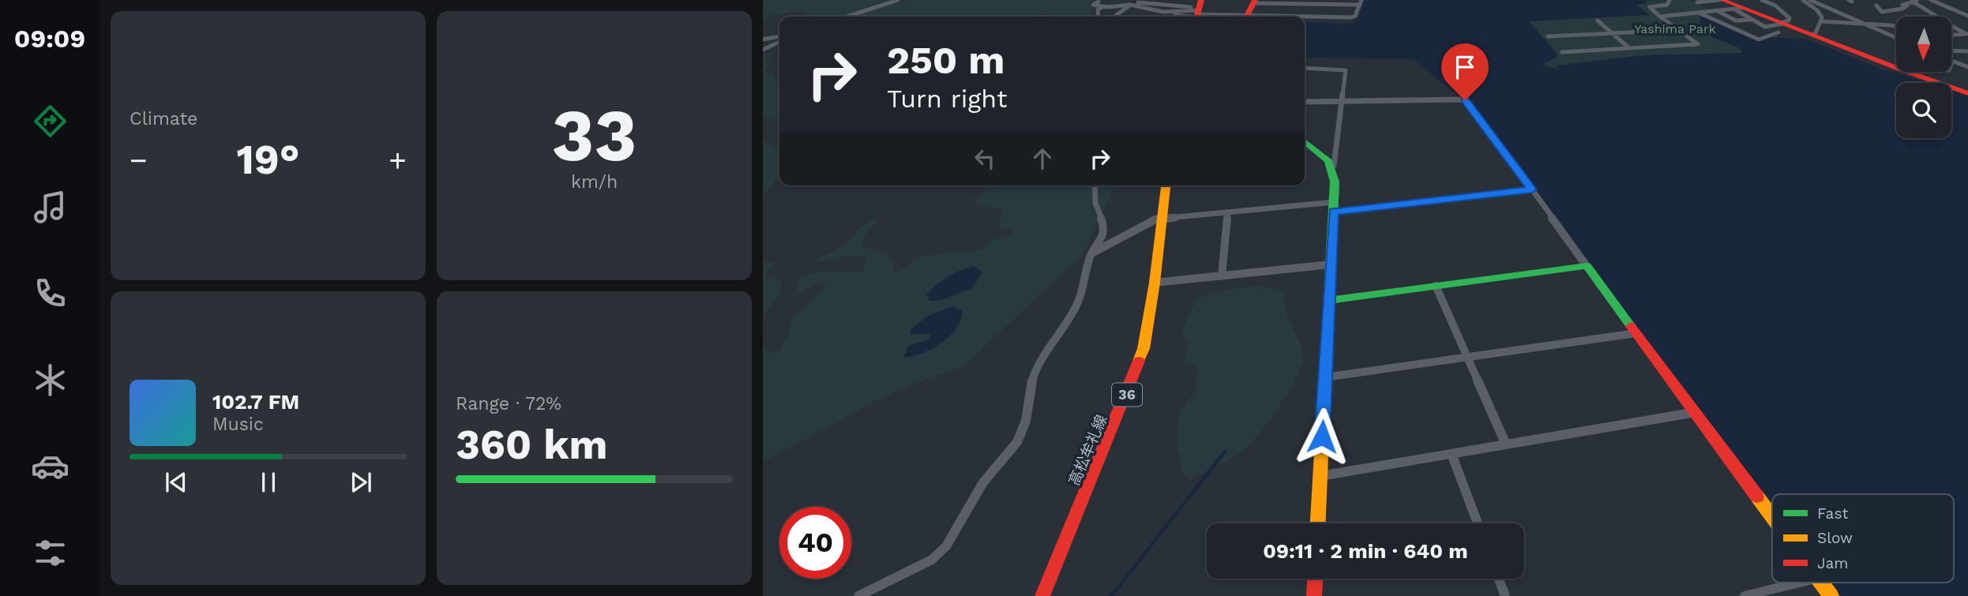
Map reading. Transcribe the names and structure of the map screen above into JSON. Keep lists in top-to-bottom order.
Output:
{
  "streets": {
    "street": ["36", "高松牟礼線"]
  },
  "parks": ["Yashima Park"],
  "legend": ["Fast", "Slow", "Jam"],
  "north": "bottom",
  "page": {
    "tabs": "09:09",
    "tile": [
      "Climate",
      ["33", "km/h"],
      ["Range · 72%", "360 km"]
    ],
    "turn": ["250 m", "Turn right"],
    "heat": ["−", "19°", "+"],
    "song": ["102.7 FM", "Music"],
    "limit": "40",
    "trip": "09:11 · 2 min · 640 m"
  }
}
